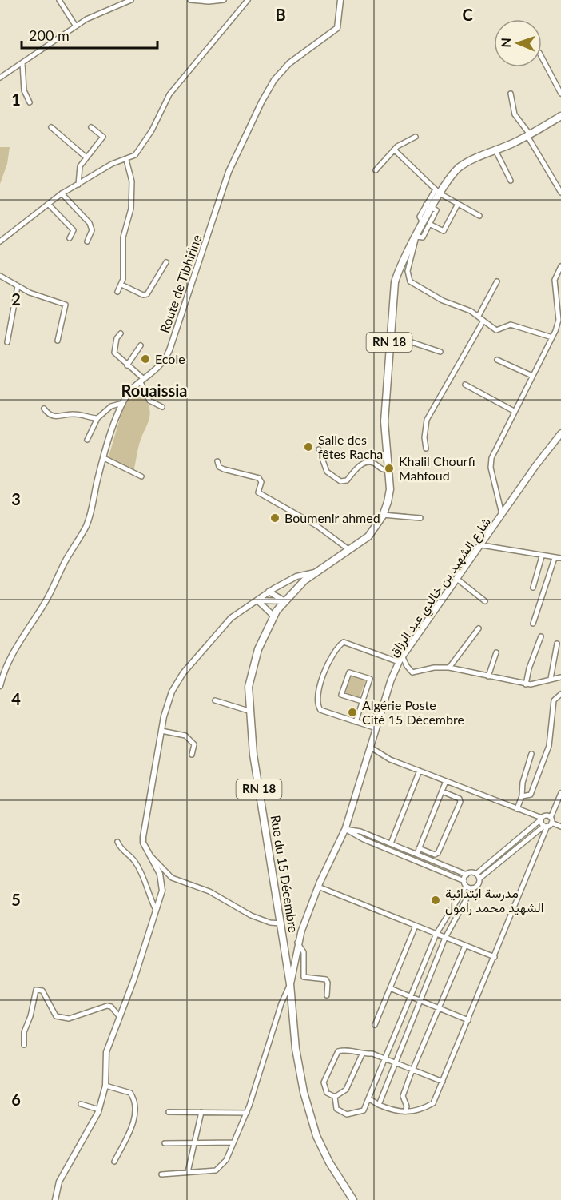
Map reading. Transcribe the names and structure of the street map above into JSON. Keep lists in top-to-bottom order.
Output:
{
  "streets": {
    "main road": ["RN 18", "شارع الشهيد بن خالدي عبد الرزاق", "Rue du 15 Décembre"],
    "street": ["Route de Tibhirine"]
  },
  "crossings": [
    ["شارع الشهيد بن خالدي عبد الرزاق", "Rue du 15 Décembre"]
  ],
  "districts": ["Rouaissia"],
  "places": [
    "Ecole",
    "Salle des fêtes Racha",
    "Khalil Chourfi Mahfoud",
    "Boumenir ahmed",
    "Algérie Poste Cité 15 Décembre",
    "مدرسة ابتدائية الشهيد محمد رامول"
  ],
  "scale_bar": "200 m",
  "north": "left",
  "grid": {
    "columns": ["B", "C"],
    "rows": [
      "1",
      "2",
      "3",
      "4",
      "5",
      "6"
    ]
  }
}
